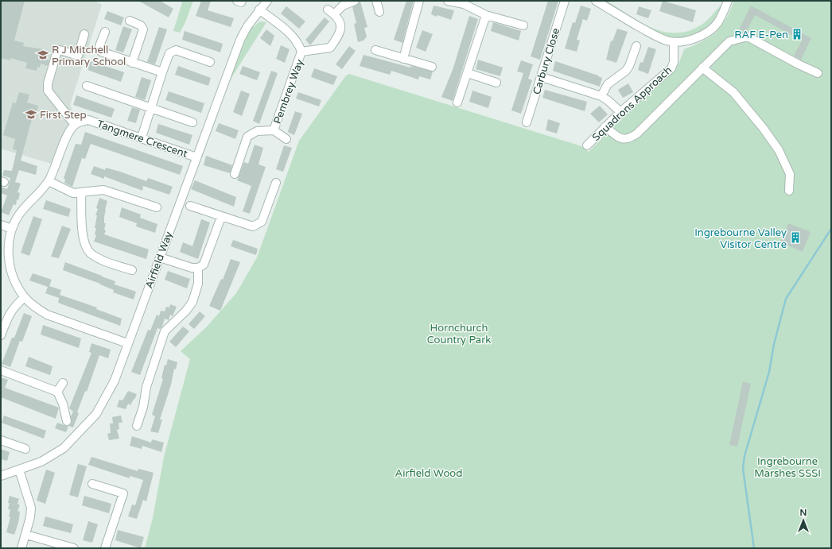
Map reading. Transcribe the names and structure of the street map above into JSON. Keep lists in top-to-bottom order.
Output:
{
  "streets": {
    "street": [
      "Carbury Close",
      "Pembrey Way",
      "Squadrons Approach",
      "Tangmere Crescent",
      "Airfield Way"
    ]
  },
  "crossings": [
    ["Pembrey Way", "Airfield Way"],
    ["Tangmere Crescent", "Airfield Way"]
  ],
  "parks": ["Hornchurch Country Park", "Ingrebourne Marshes SSSI", "Airfield Wood"],
  "places": {
    "building": ["RAF E-Pen", "Ingrebourne Valley Visitor Centre"],
    "school or university": ["R J Mitchell Primary School", "First Step"]
  },
  "north": "top"
}
